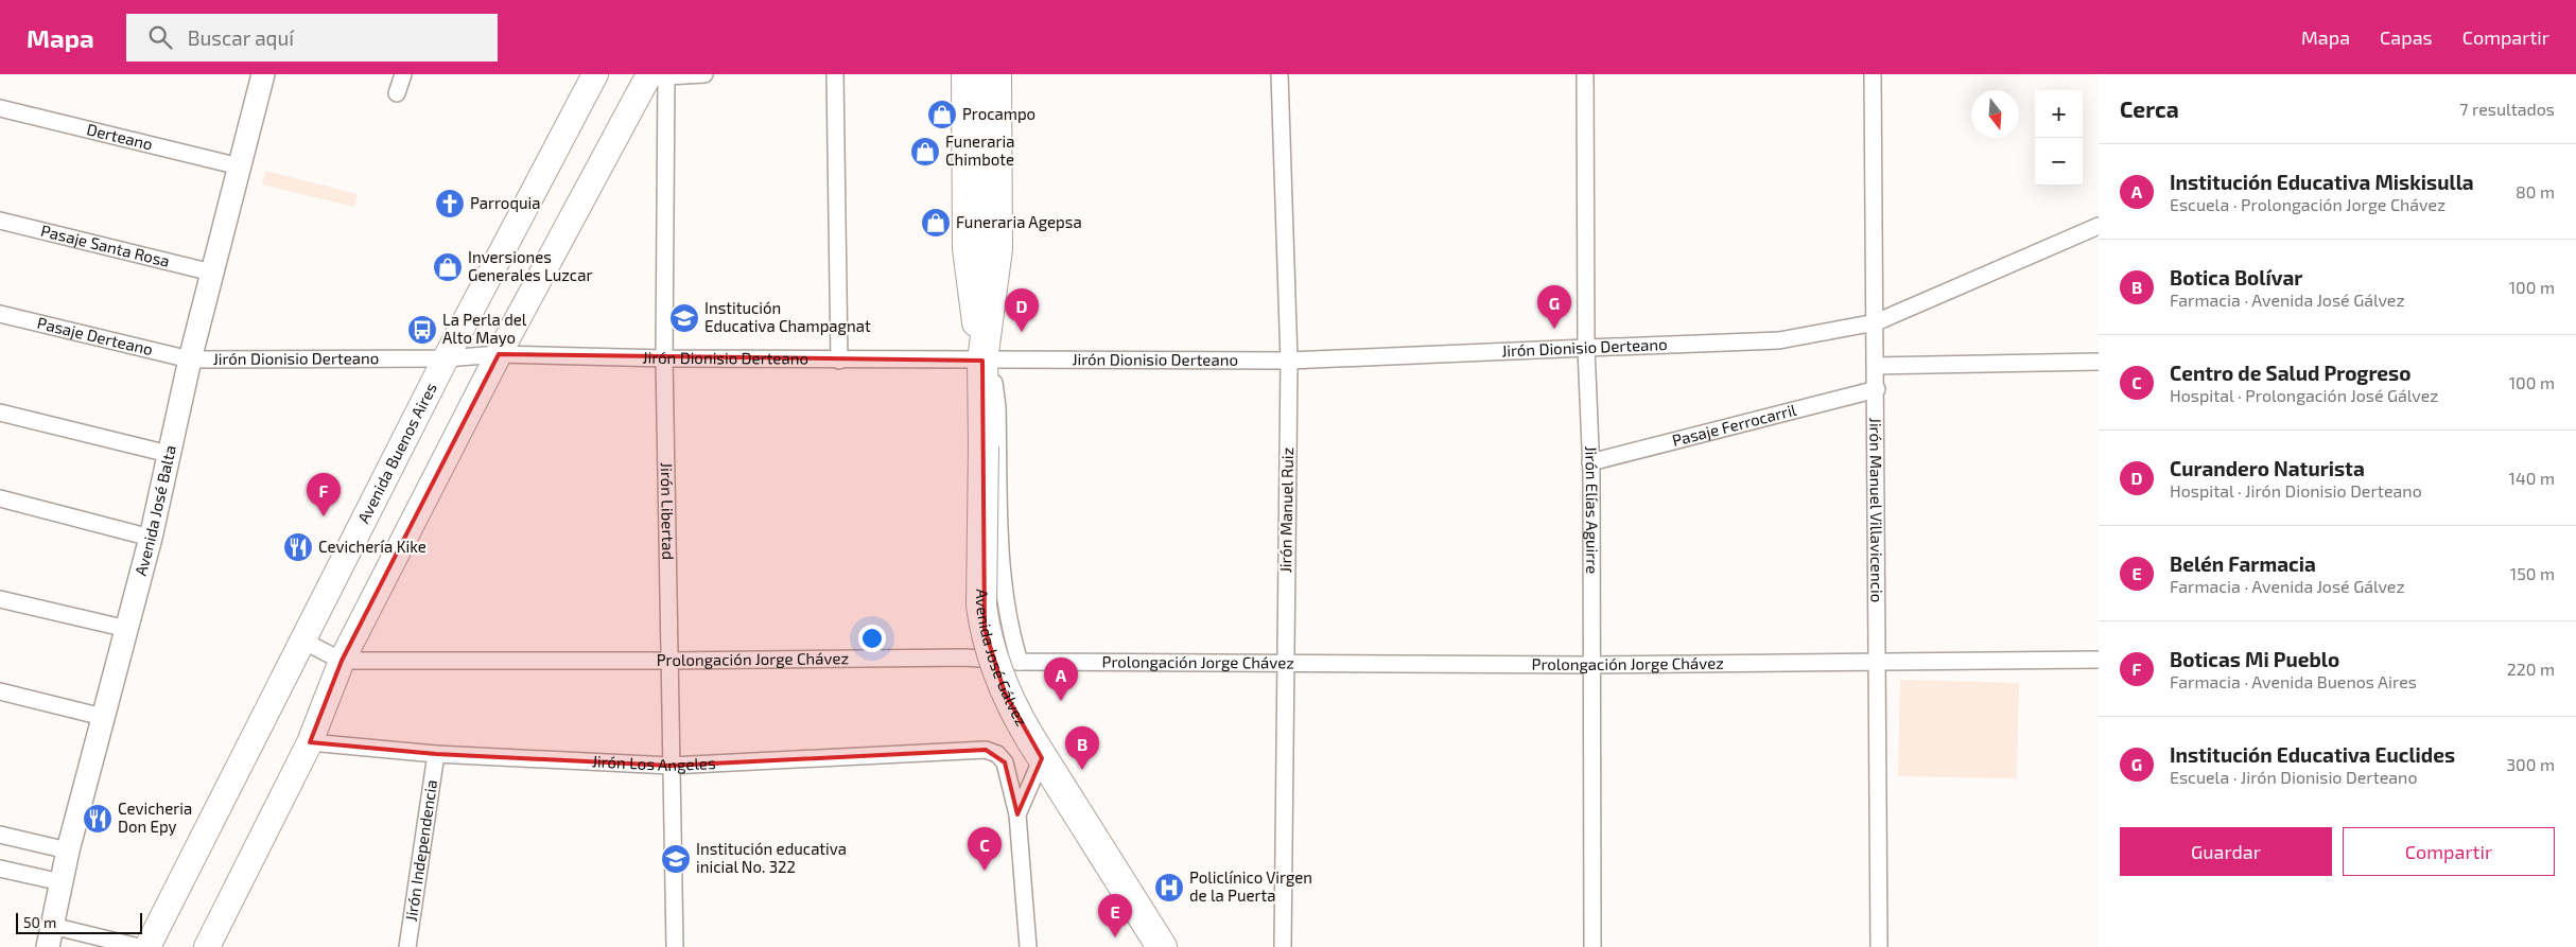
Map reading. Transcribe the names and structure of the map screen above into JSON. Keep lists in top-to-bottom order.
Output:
{
  "streets": {
    "highway": ["Avenida José Gálvez"],
    "main road": ["Avenida Buenos Aires", "Avenida José Balta"],
    "street": [
      "Derteano",
      "Pasaje Santa Rosa",
      "Pasaje Derteano",
      "Jirón Dionisio Derteano",
      "Pasaje Ferrocarril",
      "Jirón Manuel Ruiz",
      "Jirón Elías Aguirre",
      "Jirón Manuel Villavicencio",
      "Jirón Libertad",
      "Prolongación Jorge Chávez",
      "Jirón Los Angeles",
      "Jirón Independencia"
    ]
  },
  "crossings": [
    ["Derteano", "Avenida José Balta"],
    ["Pasaje Santa Rosa", "Avenida José Balta"],
    ["Pasaje Derteano", "Jirón Dionisio Derteano"],
    ["Pasaje Derteano", "Avenida José Balta"],
    ["Jirón Dionisio Derteano", "Avenida Buenos Aires"],
    ["Jirón Dionisio Derteano", "Jirón Manuel Ruiz"],
    ["Jirón Dionisio Derteano", "Jirón Elías Aguirre"],
    ["Jirón Dionisio Derteano", "Jirón Manuel Villavicencio"],
    ["Jirón Dionisio Derteano", "Avenida José Balta"],
    ["Jirón Dionisio Derteano", "Jirón Libertad"],
    ["Jirón Dionisio Derteano", "Avenida José Gálvez"],
    ["Pasaje Ferrocarril", "Jirón Elías Aguirre"],
    ["Pasaje Ferrocarril", "Jirón Manuel Villavicencio"],
    ["Avenida Buenos Aires", "Prolongación Jorge Chávez"],
    ["Jirón Manuel Ruiz", "Prolongación Jorge Chávez"],
    ["Jirón Elías Aguirre", "Prolongación Jorge Chávez"],
    ["Jirón Manuel Villavicencio", "Prolongación Jorge Chávez"],
    ["Jirón Libertad", "Prolongación Jorge Chávez"],
    ["Jirón Libertad", "Jirón Los Angeles"],
    ["Jirón Los Angeles", "Jirón Independencia"]
  ],
  "places": {
    "shop": [
      "Procampo",
      "Funeraria Chimbote",
      "Funeraria Agepsa",
      "Inversiones Generales Luzcar"
    ],
    "church": ["Parroquia"],
    "school or university": ["Institución Educativa Champagnat", "Institución educativa inicial No. 322"],
    "bus stop": ["La Perla del Alto Mayo"],
    "restaurant": ["Cevichería Kike", "Cevicheria Don Epy"],
    "hospital": ["Policlínico Virgen de la Puerta"]
  },
  "scale_bar": "50 m",
  "north": "bottom",
  "page": {
    "header": "Mapa",
    "search": "Buscar aquí",
    "nav": ["Mapa", "Capas", "Compartir"],
    "heading": ["Cerca", "7 resultados"],
    "map_buttons": ["+", "−"],
    "list": [
      {
        "mark": "A",
        "name": "Institución Educativa Miskisulla",
        "note": "Escuela · Prolongación Jorge Chávez",
        "value": "80 m"
      },
      {
        "mark": "B",
        "name": "Botica Bolívar",
        "note": "Farmacia · Avenida José Gálvez",
        "value": "100 m"
      },
      {
        "mark": "C",
        "name": "Centro de Salud Progreso",
        "note": "Hospital · Prolongación José Gálvez",
        "value": "100 m"
      },
      {
        "mark": "D",
        "name": "Curandero Naturista",
        "note": "Hospital · Jirón Dionisio Derteano",
        "value": "140 m"
      },
      {
        "mark": "E",
        "name": "Belén Farmacia",
        "note": "Farmacia · Avenida José Gálvez",
        "value": "150 m"
      },
      {
        "mark": "F",
        "name": "Boticas Mi Pueblo",
        "note": "Farmacia · Avenida Buenos Aires",
        "value": "220 m"
      },
      {
        "mark": "G",
        "name": "Institución Educativa Euclides",
        "note": "Escuela · Jirón Dionisio Derteano",
        "value": "300 m"
      }
    ],
    "pins": [
      "G",
      "D",
      "F",
      "A",
      "B",
      "C",
      "E"
    ],
    "buttons": ["Guardar", "Compartir"],
    "scale": "50 m"
  }
}
